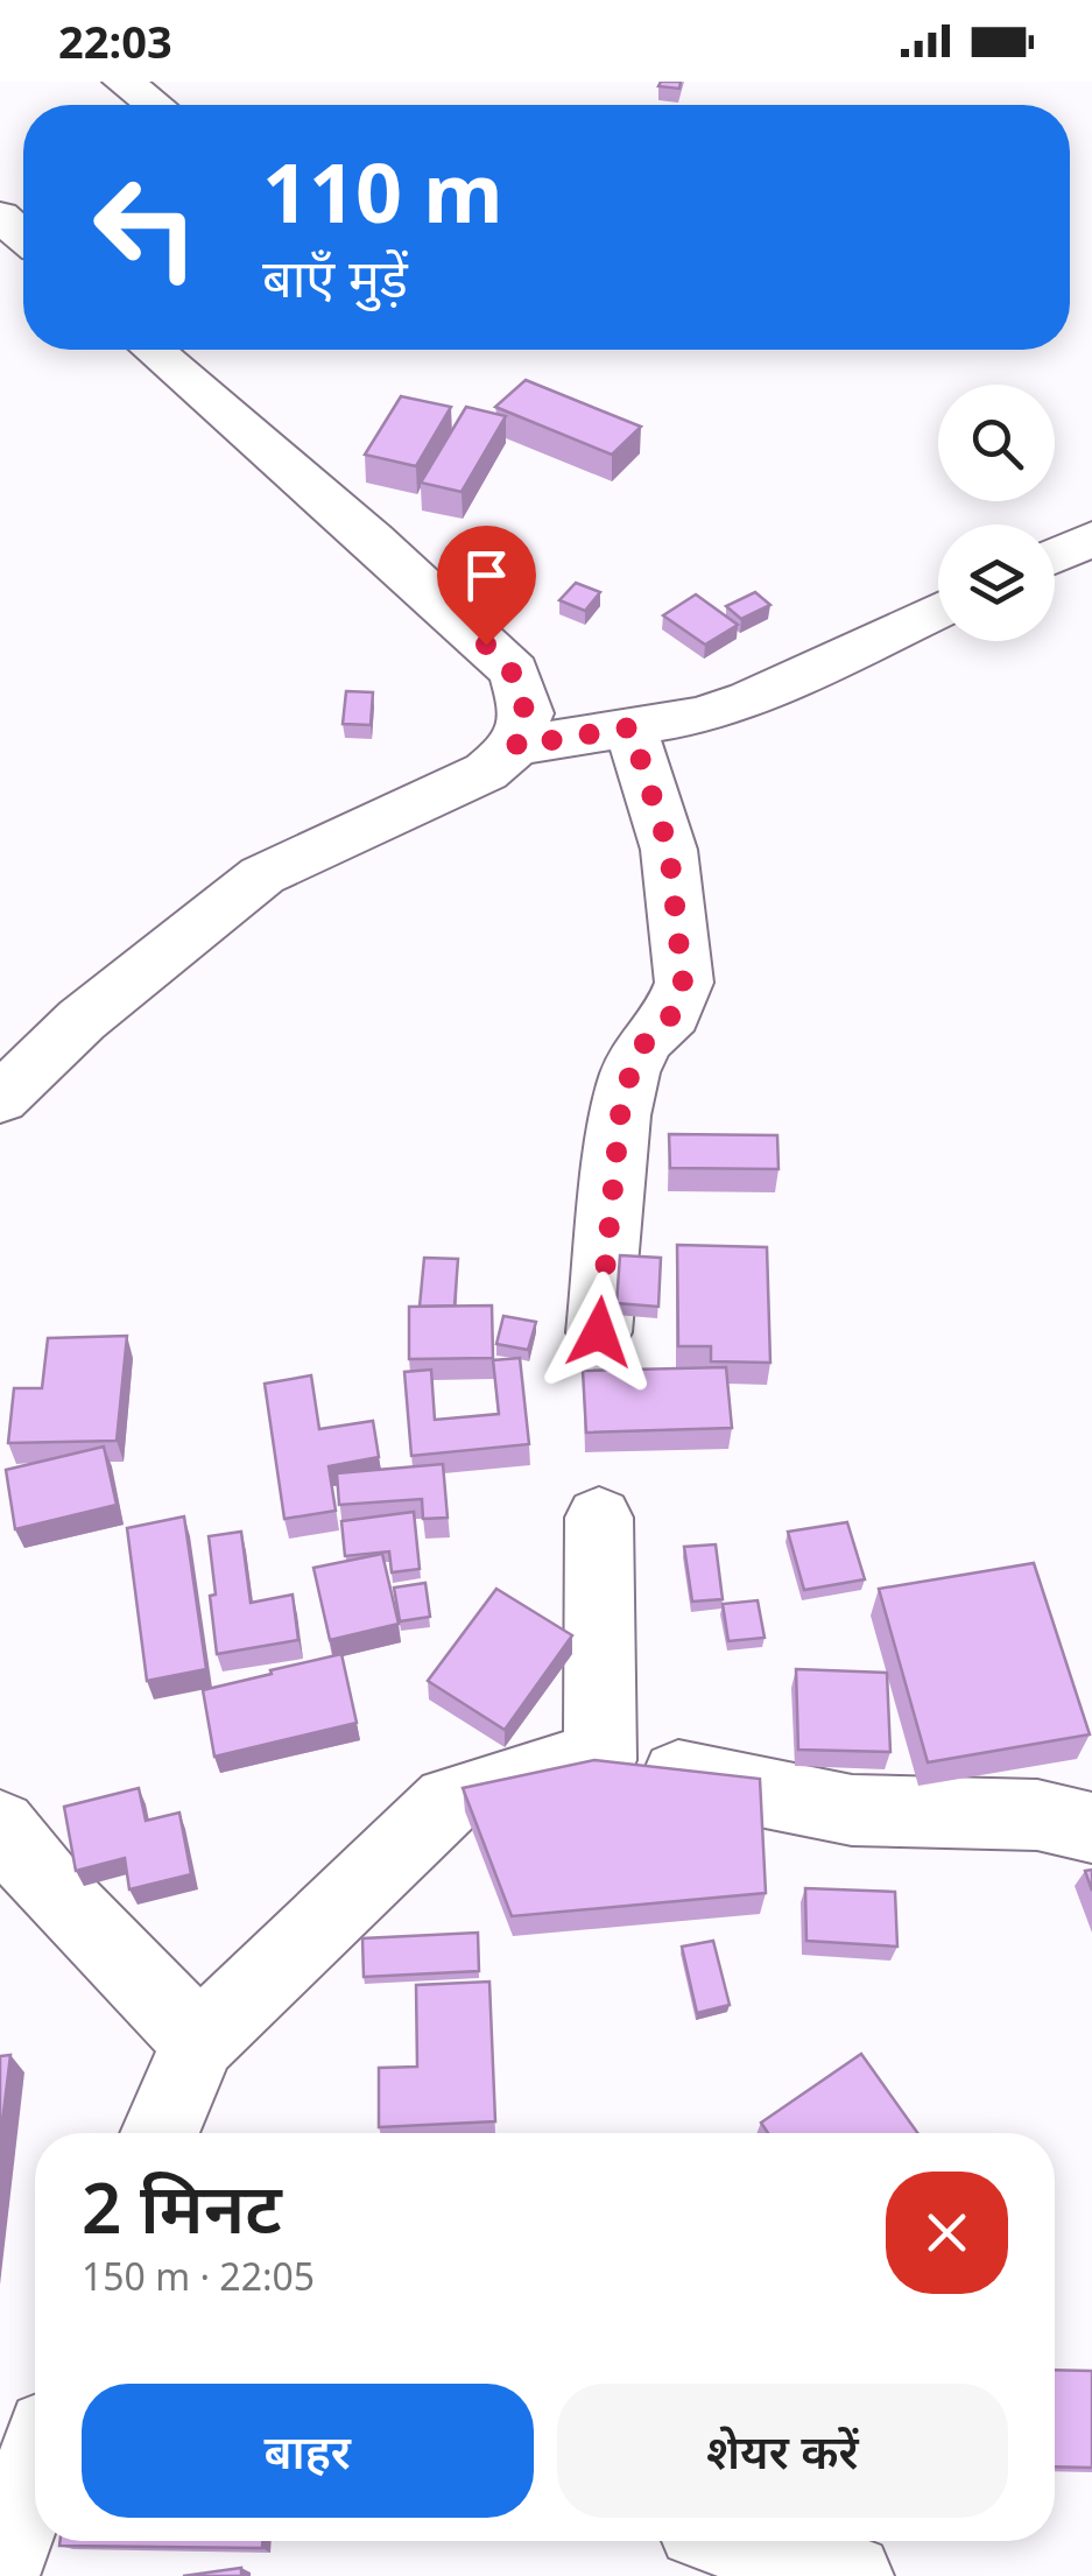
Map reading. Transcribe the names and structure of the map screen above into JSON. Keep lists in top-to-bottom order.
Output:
{
  "page": {
    "status": "22:03",
    "turn": ["110 m", "बाएँ मुड़ें"],
    "heading": ["2 मिनट", "150 m · 22:05"],
    "buttons": ["बाहर", "शेयर करें"]
  }
}
